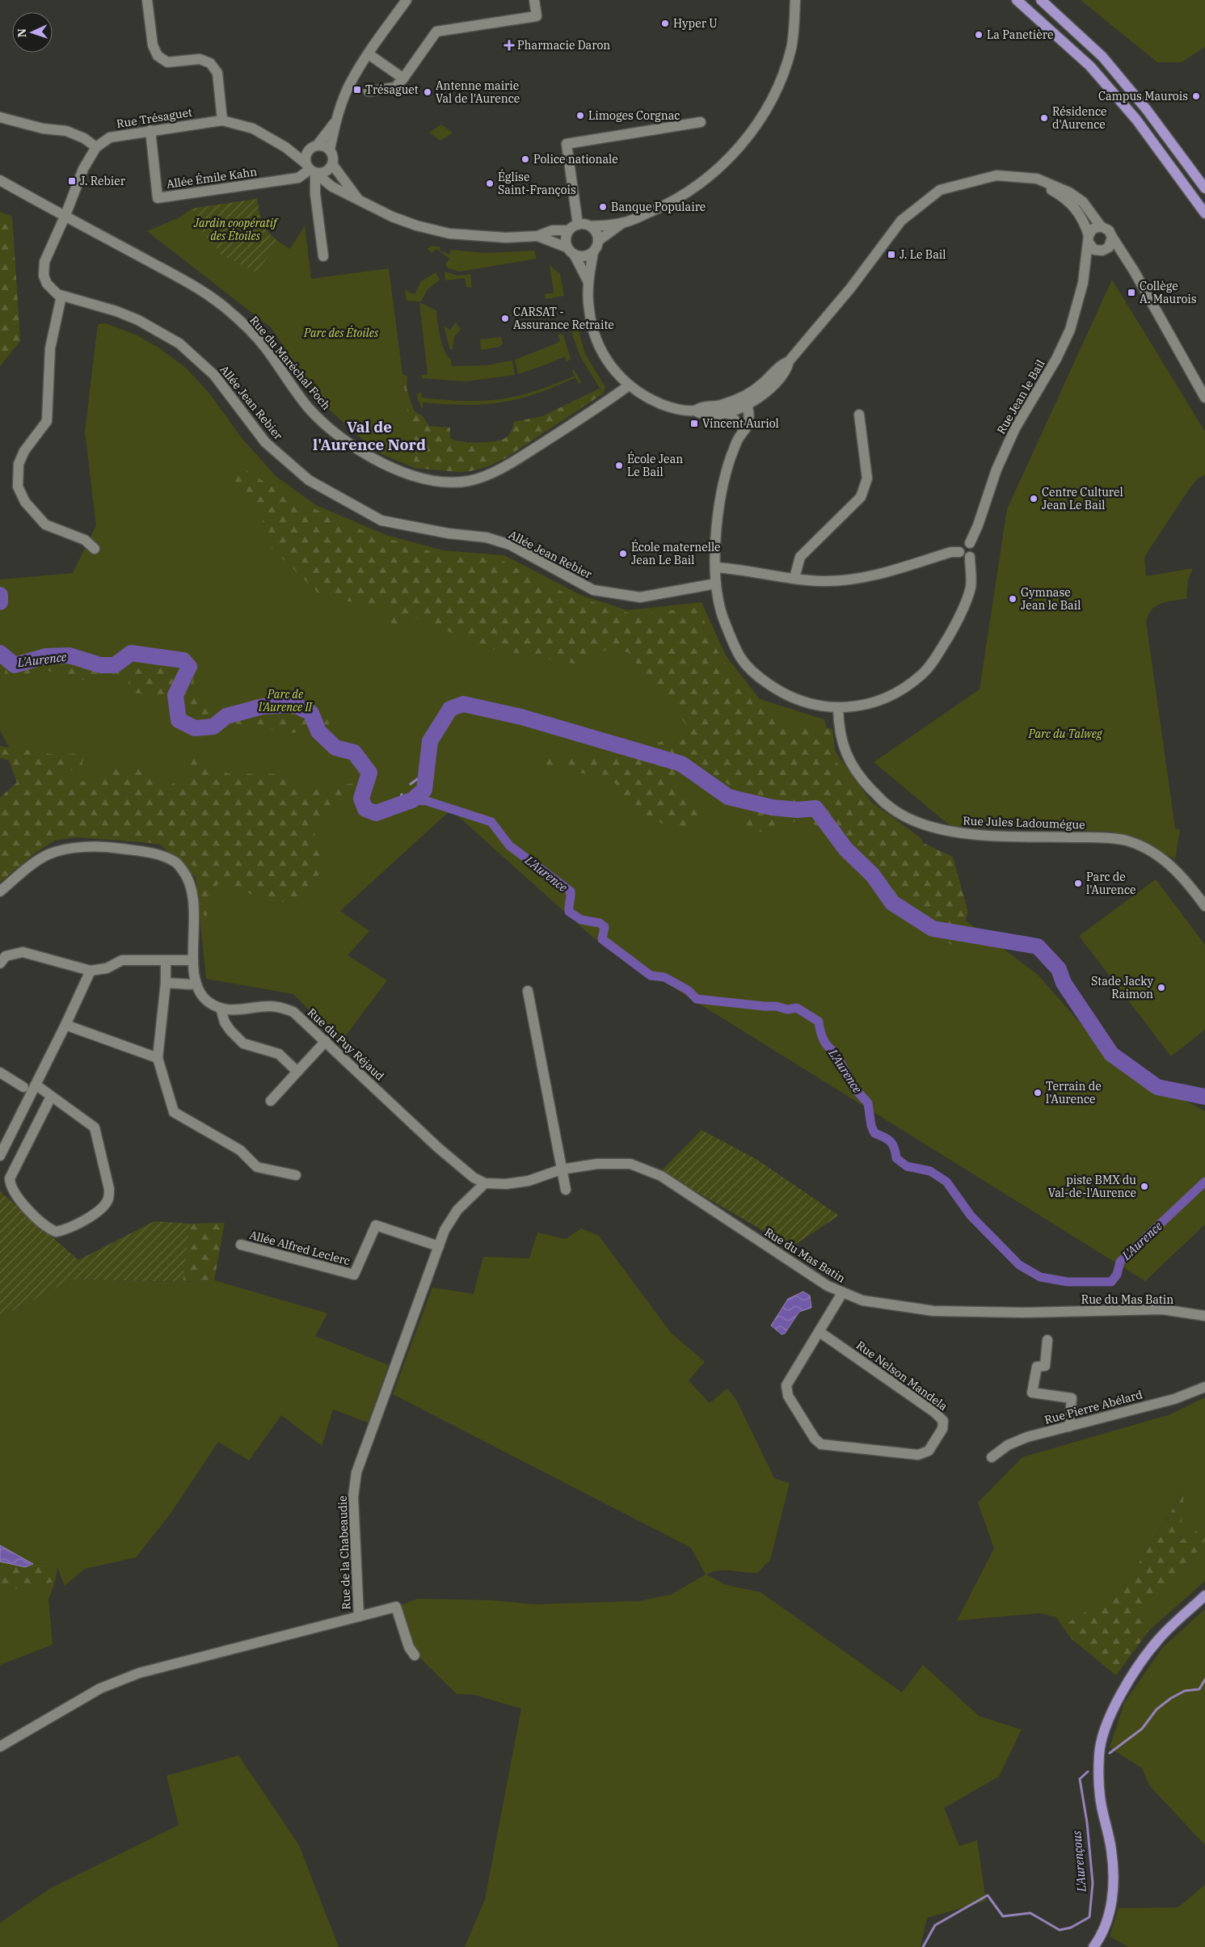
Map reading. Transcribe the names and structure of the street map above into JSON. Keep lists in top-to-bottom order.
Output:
{
  "streets": {
    "street": [
      "Rue Trésaguet",
      "Allée Émile Kahn",
      "Rue du Maréchal Foch",
      "Rue Jean le Bail",
      "Allée Jean Rebier",
      "Rue Jules Ladoumégue",
      "Rue du Puy Réjaud",
      "Allée Alfred Leclerc",
      "Rue du Mas Batin",
      "Rue Nelson Mandela",
      "Rue Pierre Abélard",
      "Rue de la Chabeaudie"
    ]
  },
  "crossings": [
    ["Rue Trésaguet", "Allée Émile Kahn"],
    ["Rue Trésaguet", "Rue du Maréchal Foch"],
    ["Rue Trésaguet", "Allée Jean Rebier"],
    ["Rue du Maréchal Foch", "Allée Jean Rebier"],
    ["Rue du Puy Réjaud", "Rue du Mas Batin"],
    ["Rue du Puy Réjaud", "Rue de la Chabeaudie"],
    ["Allée Alfred Leclerc", "Rue de la Chabeaudie"],
    ["Rue du Mas Batin", "Rue Nelson Mandela"],
    ["Rue du Mas Batin", "Rue de la Chabeaudie"]
  ],
  "districts": ["Val de l'Aurence Nord"],
  "water": ["L'Aurence", "L'Aurençous"],
  "parks": [
    "Jardin coopératif des Étoiles",
    "Parc des Étoiles",
    "Parc de l'Aurence II",
    "Parc du Talweg"
  ],
  "places": {
    "other": [
      "Hyper U",
      "La Panetière",
      "Antenne mairie Val de l'Aurence",
      "Campus Maurois",
      "Limoges Corgnac",
      "Résidence d'Aurence",
      "Police nationale",
      "Église Saint-François",
      "Banque Populaire",
      "CARSAT - Assurance Retraite",
      "École Jean Le Bail",
      "Centre Culturel Jean Le Bail",
      "École maternelle Jean Le Bail",
      "Gymnase Jean le Bail",
      "Parc de l'Aurence",
      "Stade Jacky Raimon",
      "Terrain de l'Aurence",
      "piste BMX du Val-de-l'Aurence"
    ],
    "health": ["Pharmacie Daron"],
    "transit": [
      "Trésaguet",
      "J. Rebier",
      "J. Le Bail",
      "Collège A. Maurois",
      "Vincent Auriol"
    ]
  },
  "north": "left"
}
